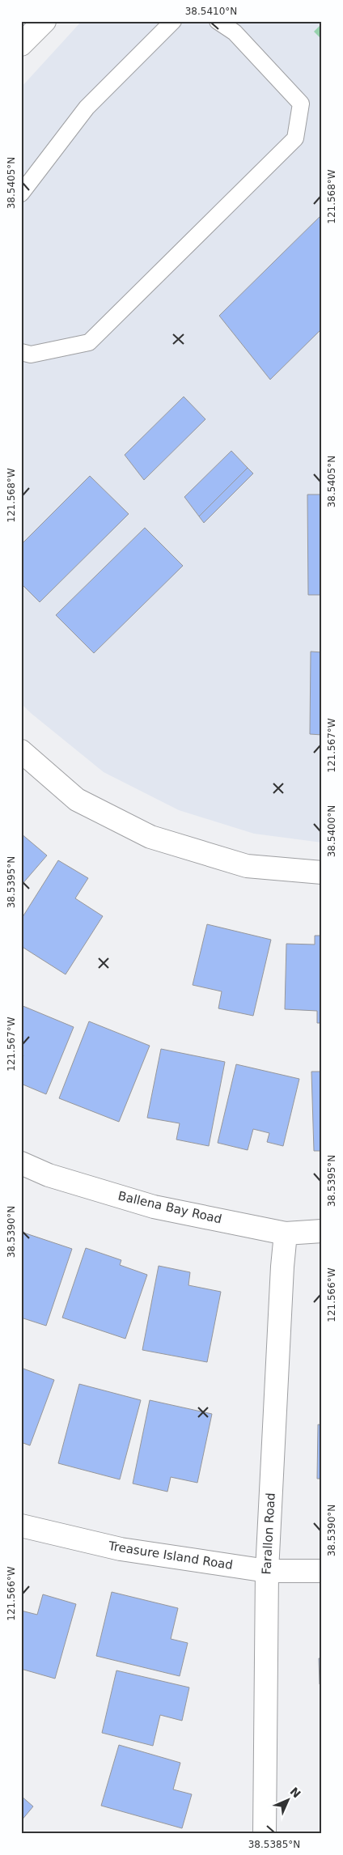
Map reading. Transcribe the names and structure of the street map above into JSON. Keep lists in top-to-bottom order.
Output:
{
  "streets": {
    "street": ["Ballena Bay Road", "Farallon Road", "Treasure Island Road"]
  },
  "crossings": [
    ["Ballena Bay Road", "Farallon Road"],
    ["Farallon Road", "Treasure Island Road"]
  ],
  "north": "top right",
  "coordinates": [
    "38.5410°N",
    "38.5405°N",
    "121.568°W",
    "121.567°W",
    "38.5400°N",
    "38.5395°N",
    "38.5390°N",
    "121.566°W",
    "38.5385°N"
  ]
}
